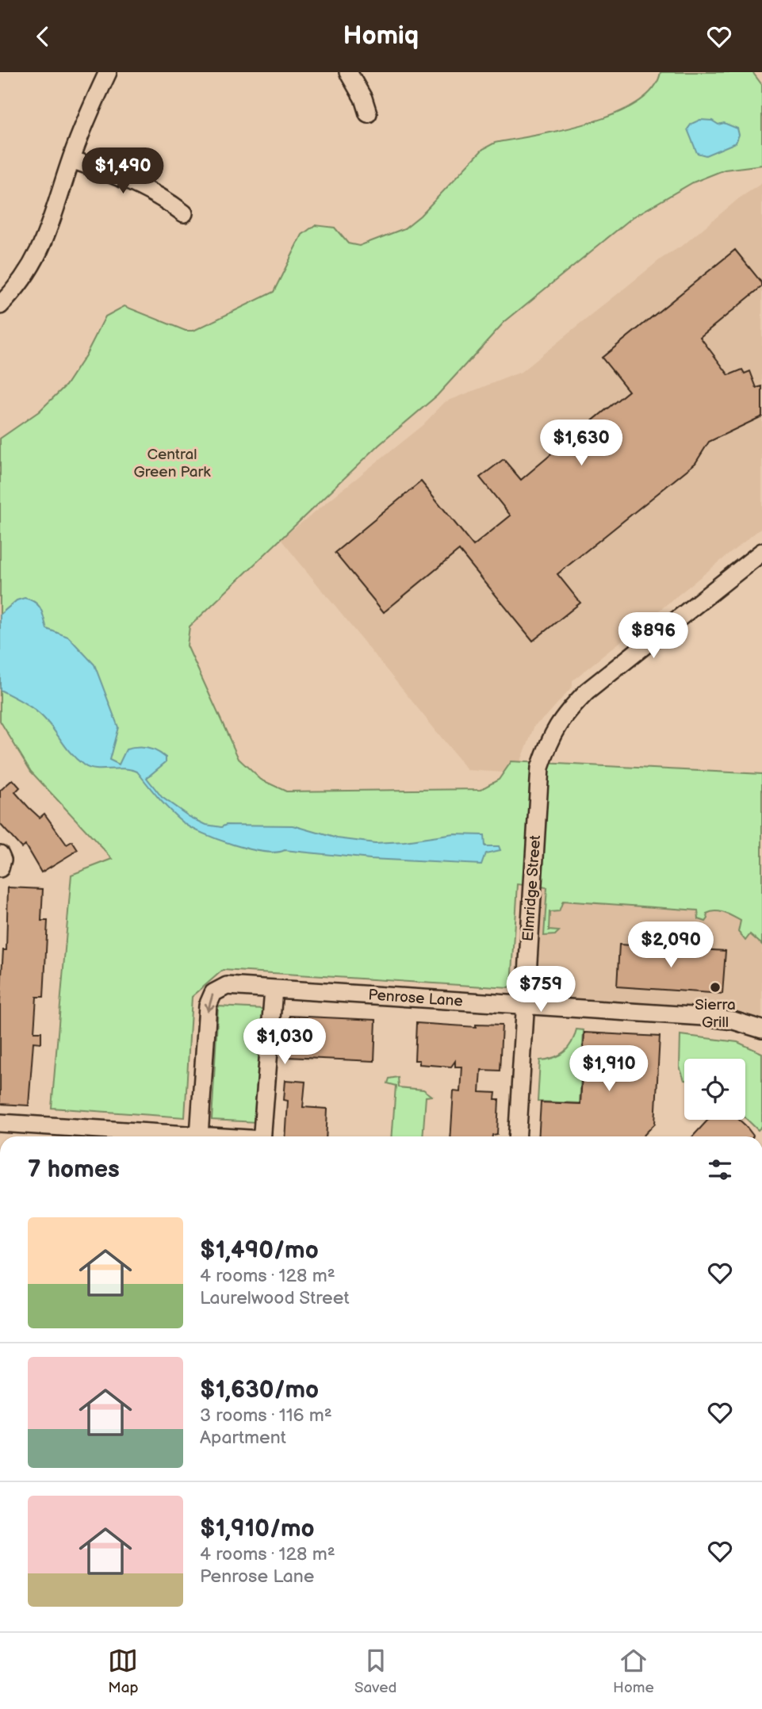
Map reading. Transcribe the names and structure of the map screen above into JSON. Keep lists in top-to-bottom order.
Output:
{
  "streets": {
    "street": ["Elmridge Street", "Penrose Lane"]
  },
  "crossings": [
    ["Elmridge Street", "Penrose Lane"]
  ],
  "parks": ["Central Green Park"],
  "places": ["Sierra Grill"],
  "page": {
    "header": "Homiq",
    "price": [
      "$1,490",
      "$1,630",
      "$896",
      "$2,090",
      "$759",
      "$1,030",
      "$1,910"
    ],
    "heading": "7 homes",
    "list": [
      {
        "name": "$1,490/mo",
        "note": "4 rooms · 128 m² · Laurelwood Street"
      },
      {
        "name": "$1,630/mo",
        "note": "3 rooms · 116 m² · Apartment"
      },
      {
        "name": "$1,910/mo",
        "note": "4 rooms · 128 m² · Penrose Lane"
      }
    ],
    "tabs": ["Map", "Saved", "Home"]
  }
}
